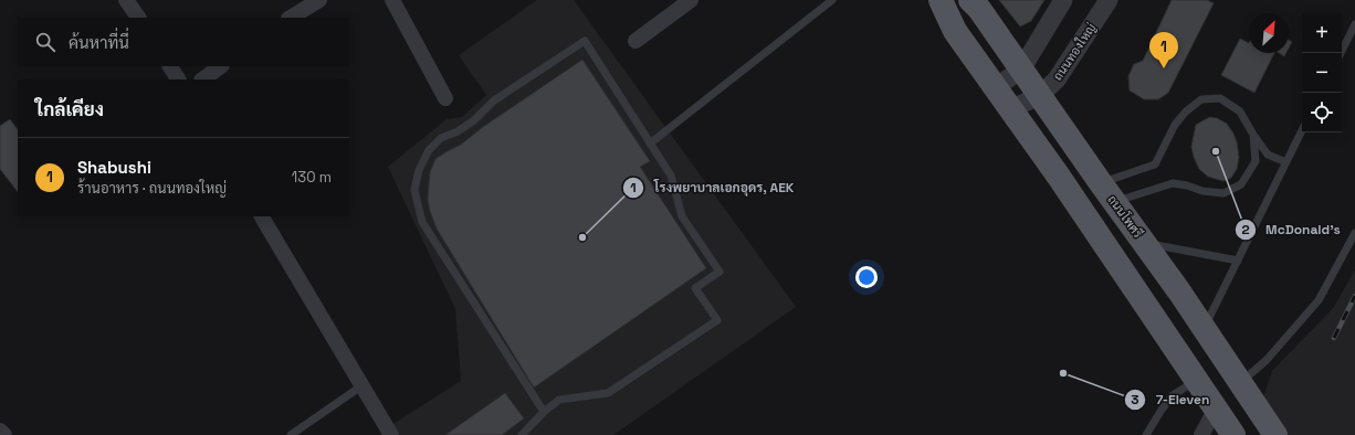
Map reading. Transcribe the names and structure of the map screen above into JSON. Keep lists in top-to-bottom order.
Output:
{
  "streets": {
    "main road": ["ถนนโพศรี"],
    "street": ["ถนนทองใหญ่"]
  },
  "crossings": [
    ["ถนนทองใหญ่", "ถนนโพศรี"]
  ],
  "places": ["McDonald's", "โรงพยาบาลเอกอุดร, AEK", "7-Eleven"],
  "north": "top right",
  "page": {
    "map_buttons": ["+", "−"],
    "search": "ค้นหาที่นี่",
    "pins": "1",
    "heading": "ใกล้เคียง",
    "list": [
      {
        "mark": "1",
        "name": "Shabushi",
        "note": "ร้านอาหาร · ถนนทองใหญ่",
        "value": "130 m"
      }
    ]
  }
}
